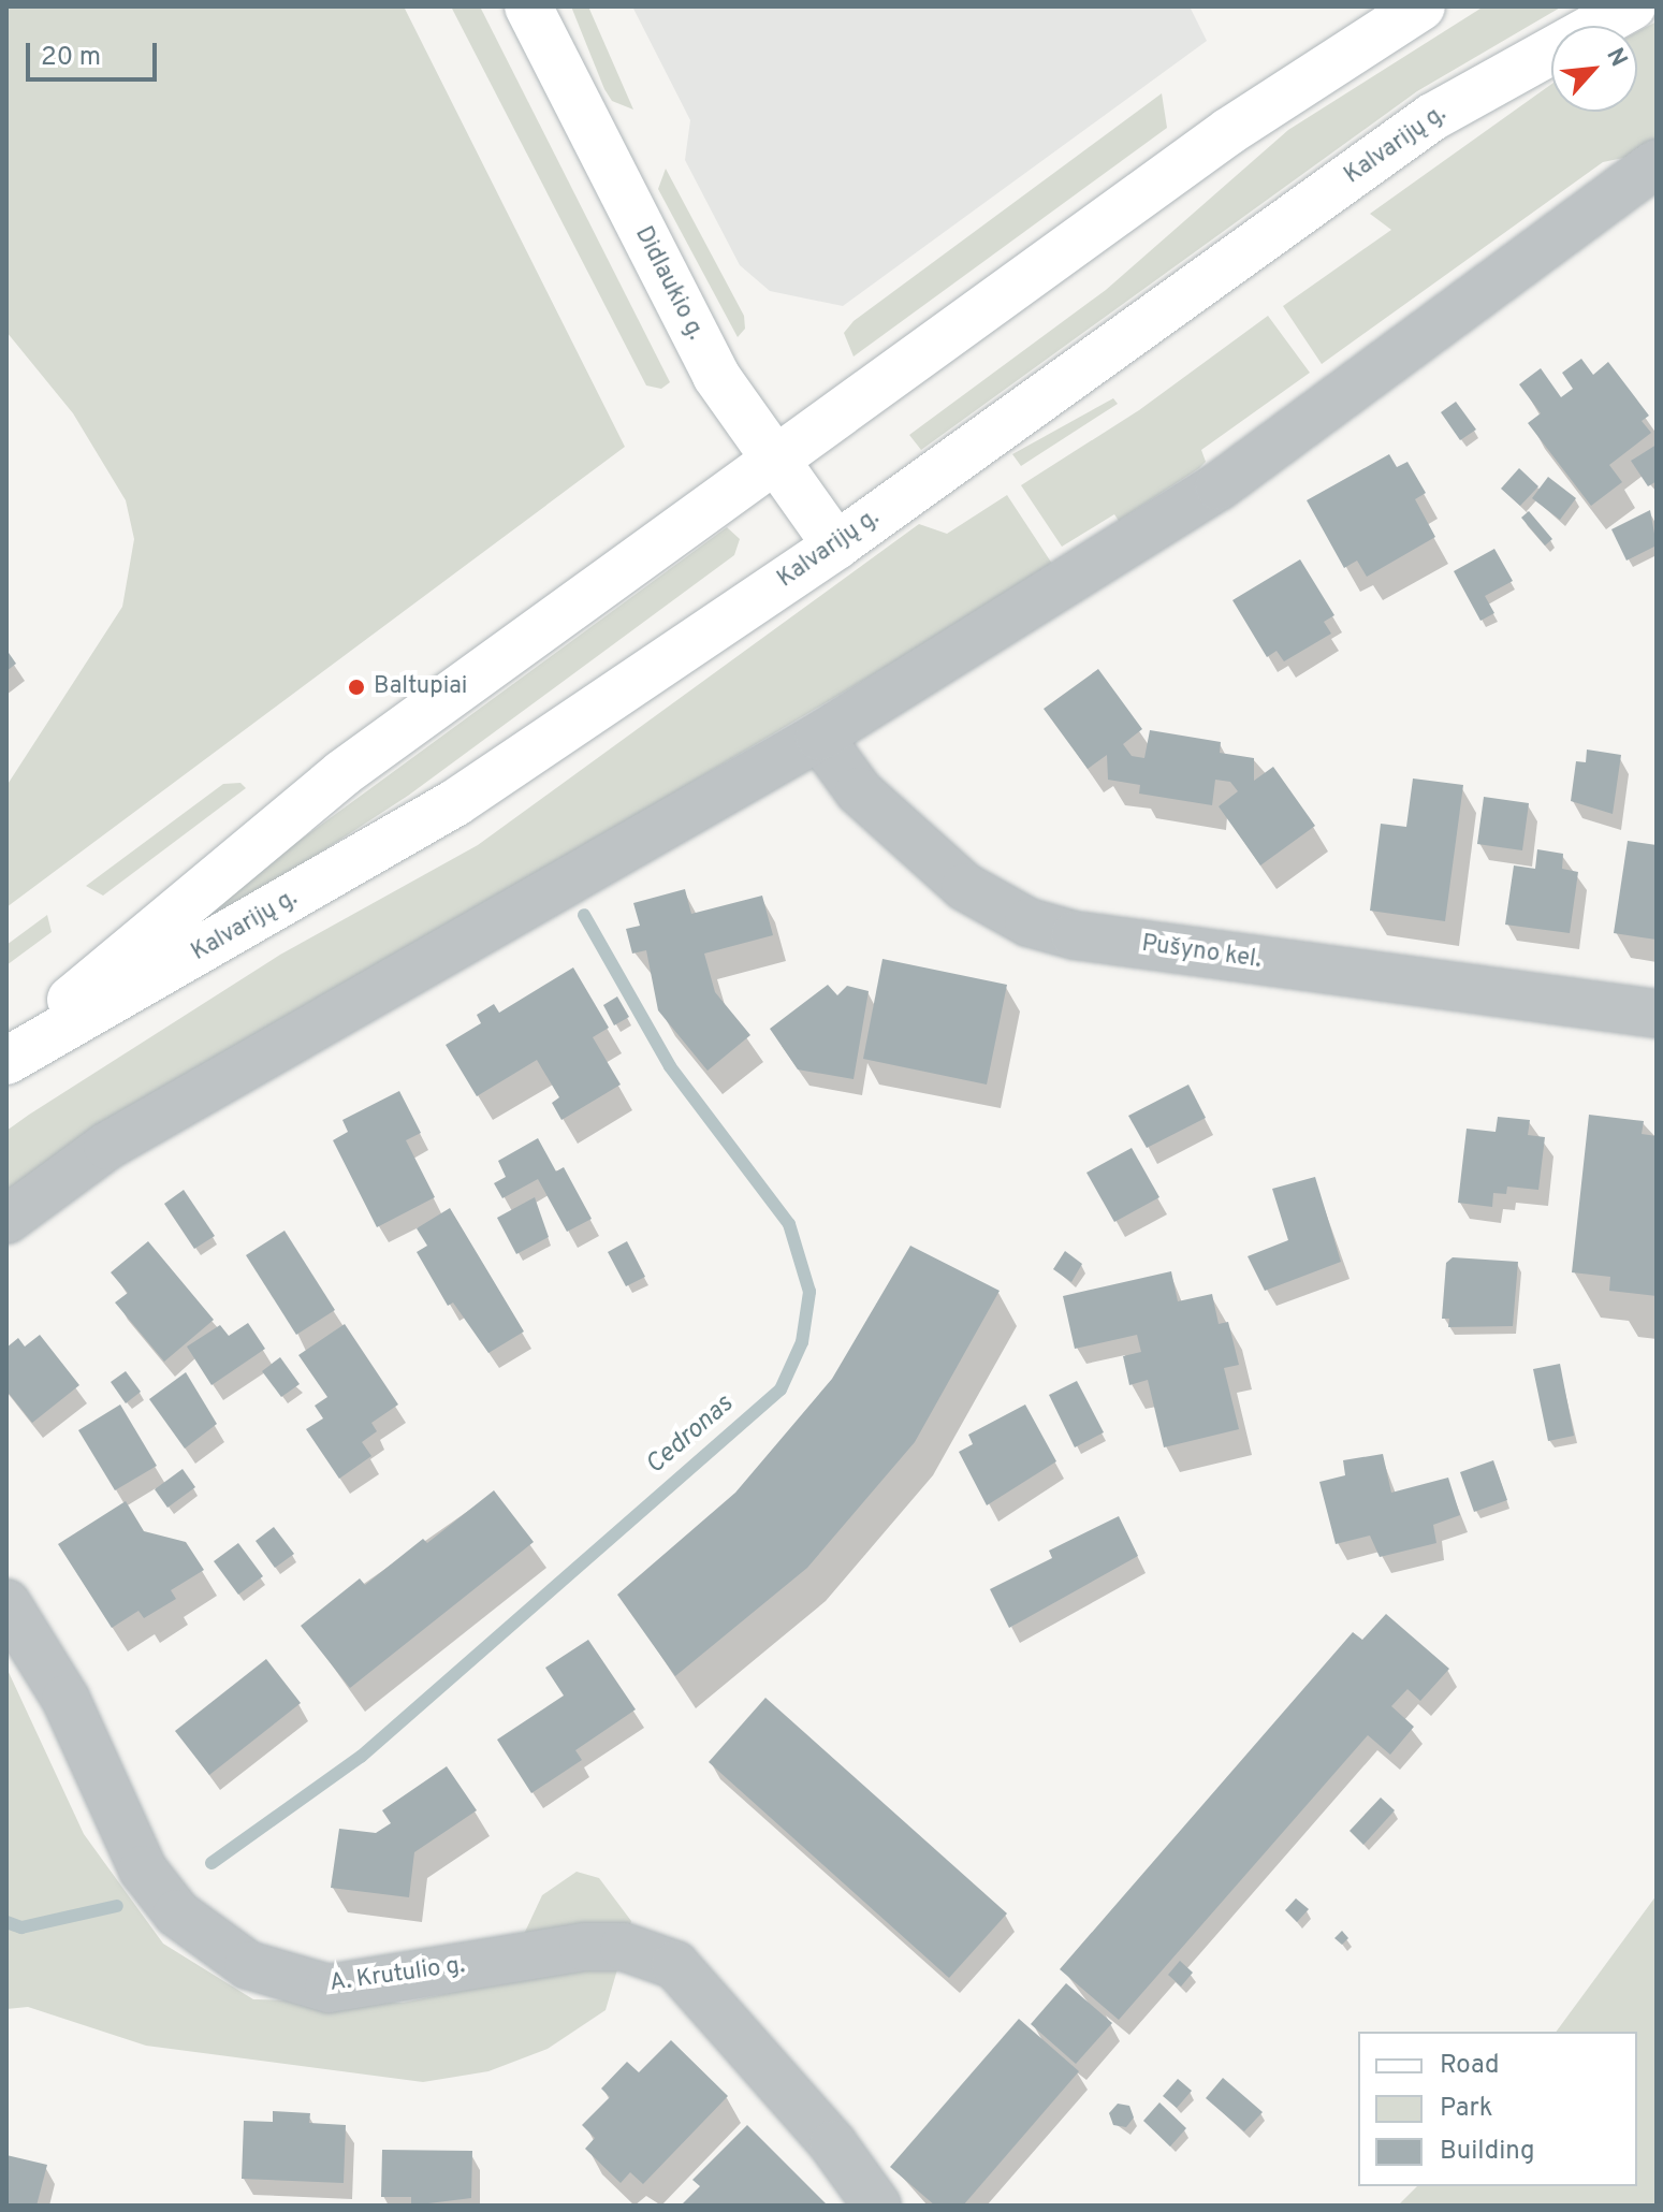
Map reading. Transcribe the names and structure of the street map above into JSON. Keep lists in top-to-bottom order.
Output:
{
  "streets": {
    "main road": ["Kalvarijų g.", "Didlaukio g."],
    "street": ["Pušyno kel.", "A. Krutulio g."]
  },
  "crossings": [
    ["Kalvarijų g.", "Didlaukio g."]
  ],
  "water": ["Cedronas"],
  "places": ["Baltupiai"],
  "legend": ["Road", "Park", "Building"],
  "scale_bar": "20 m",
  "north": "top right"
}
